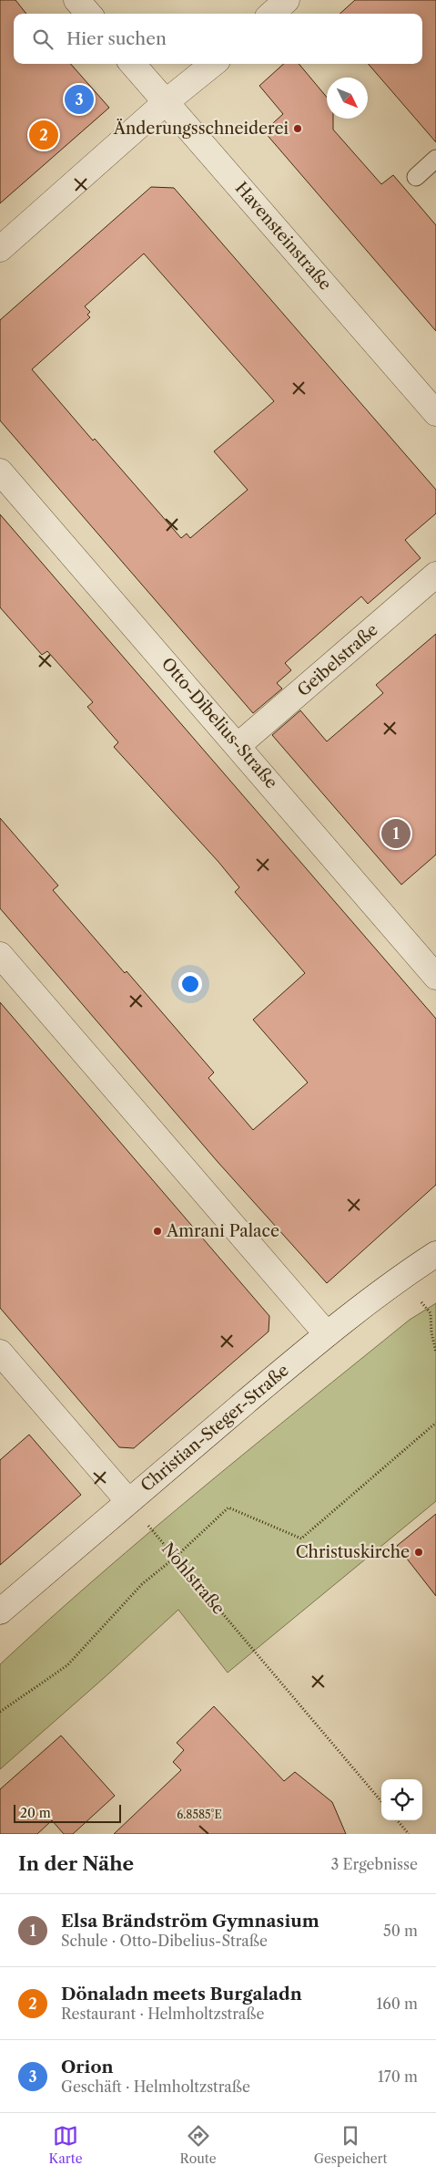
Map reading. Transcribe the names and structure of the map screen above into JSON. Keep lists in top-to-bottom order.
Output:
{
  "streets": {
    "street": [
      "Havensteinstraße",
      "Geibelstraße",
      "Otto-Dibelius-Straße",
      "Christian-Steger-Straße"
    ],
    "path": ["Nohlstraße"]
  },
  "crossings": [
    ["Geibelstraße", "Otto-Dibelius-Straße"],
    ["Christian-Steger-Straße", "Nohlstraße"]
  ],
  "places": ["Änderungsschneiderei", "Amrani Palace", "Christuskirche"],
  "scale_bar": "20 m",
  "north": "bottom right",
  "page": {
    "search": "Hier suchen",
    "pins": ["3", "2", "1"],
    "scale": "20 m",
    "heading": ["In der Nähe", "3 Ergebnisse"],
    "list": [
      {
        "mark": "1",
        "name": "Elsa Brändström Gymnasium",
        "note": "Schule · Otto-Dibelius-Straße",
        "value": "50 m"
      },
      {
        "mark": "2",
        "name": "Dönaladn meets Burgaladn",
        "note": "Restaurant · Helmholtzstraße",
        "value": "160 m"
      },
      {
        "mark": "3",
        "name": "Orion",
        "note": "Geschäft · Helmholtzstraße",
        "value": "170 m"
      }
    ],
    "nav": ["Karte", "Route", "Gespeichert"]
  },
  "coordinates": ["6.8585°E"]
}
